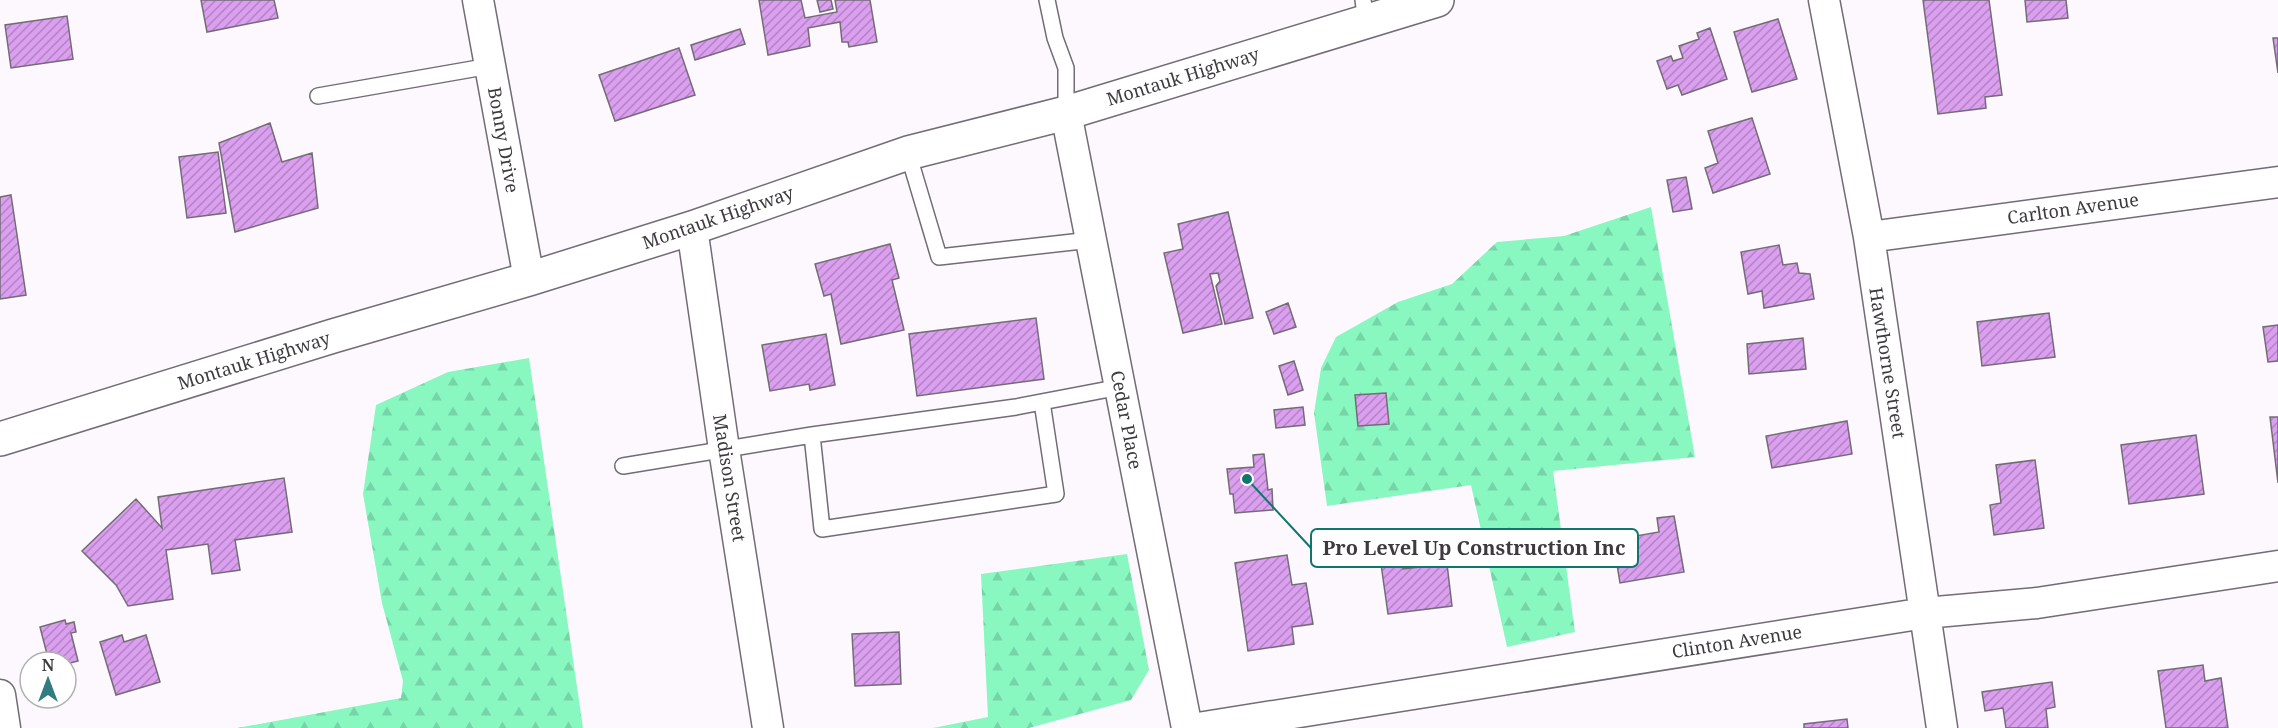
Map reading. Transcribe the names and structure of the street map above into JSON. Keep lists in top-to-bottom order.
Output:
{
  "streets": {
    "main road": ["Montauk Highway"],
    "street": [
      "Bonny Drive",
      "Carlton Avenue",
      "Hawthorne Street",
      "Cedar Place",
      "Madison Street",
      "Clinton Avenue"
    ]
  },
  "crossings": [
    ["Montauk Highway", "Bonny Drive"],
    ["Montauk Highway", "Cedar Place"],
    ["Montauk Highway", "Madison Street"],
    ["Carlton Avenue", "Hawthorne Street"],
    ["Hawthorne Street", "Clinton Avenue"]
  ],
  "places": ["Pro Level Up Construction Inc"],
  "north": "top"
}
